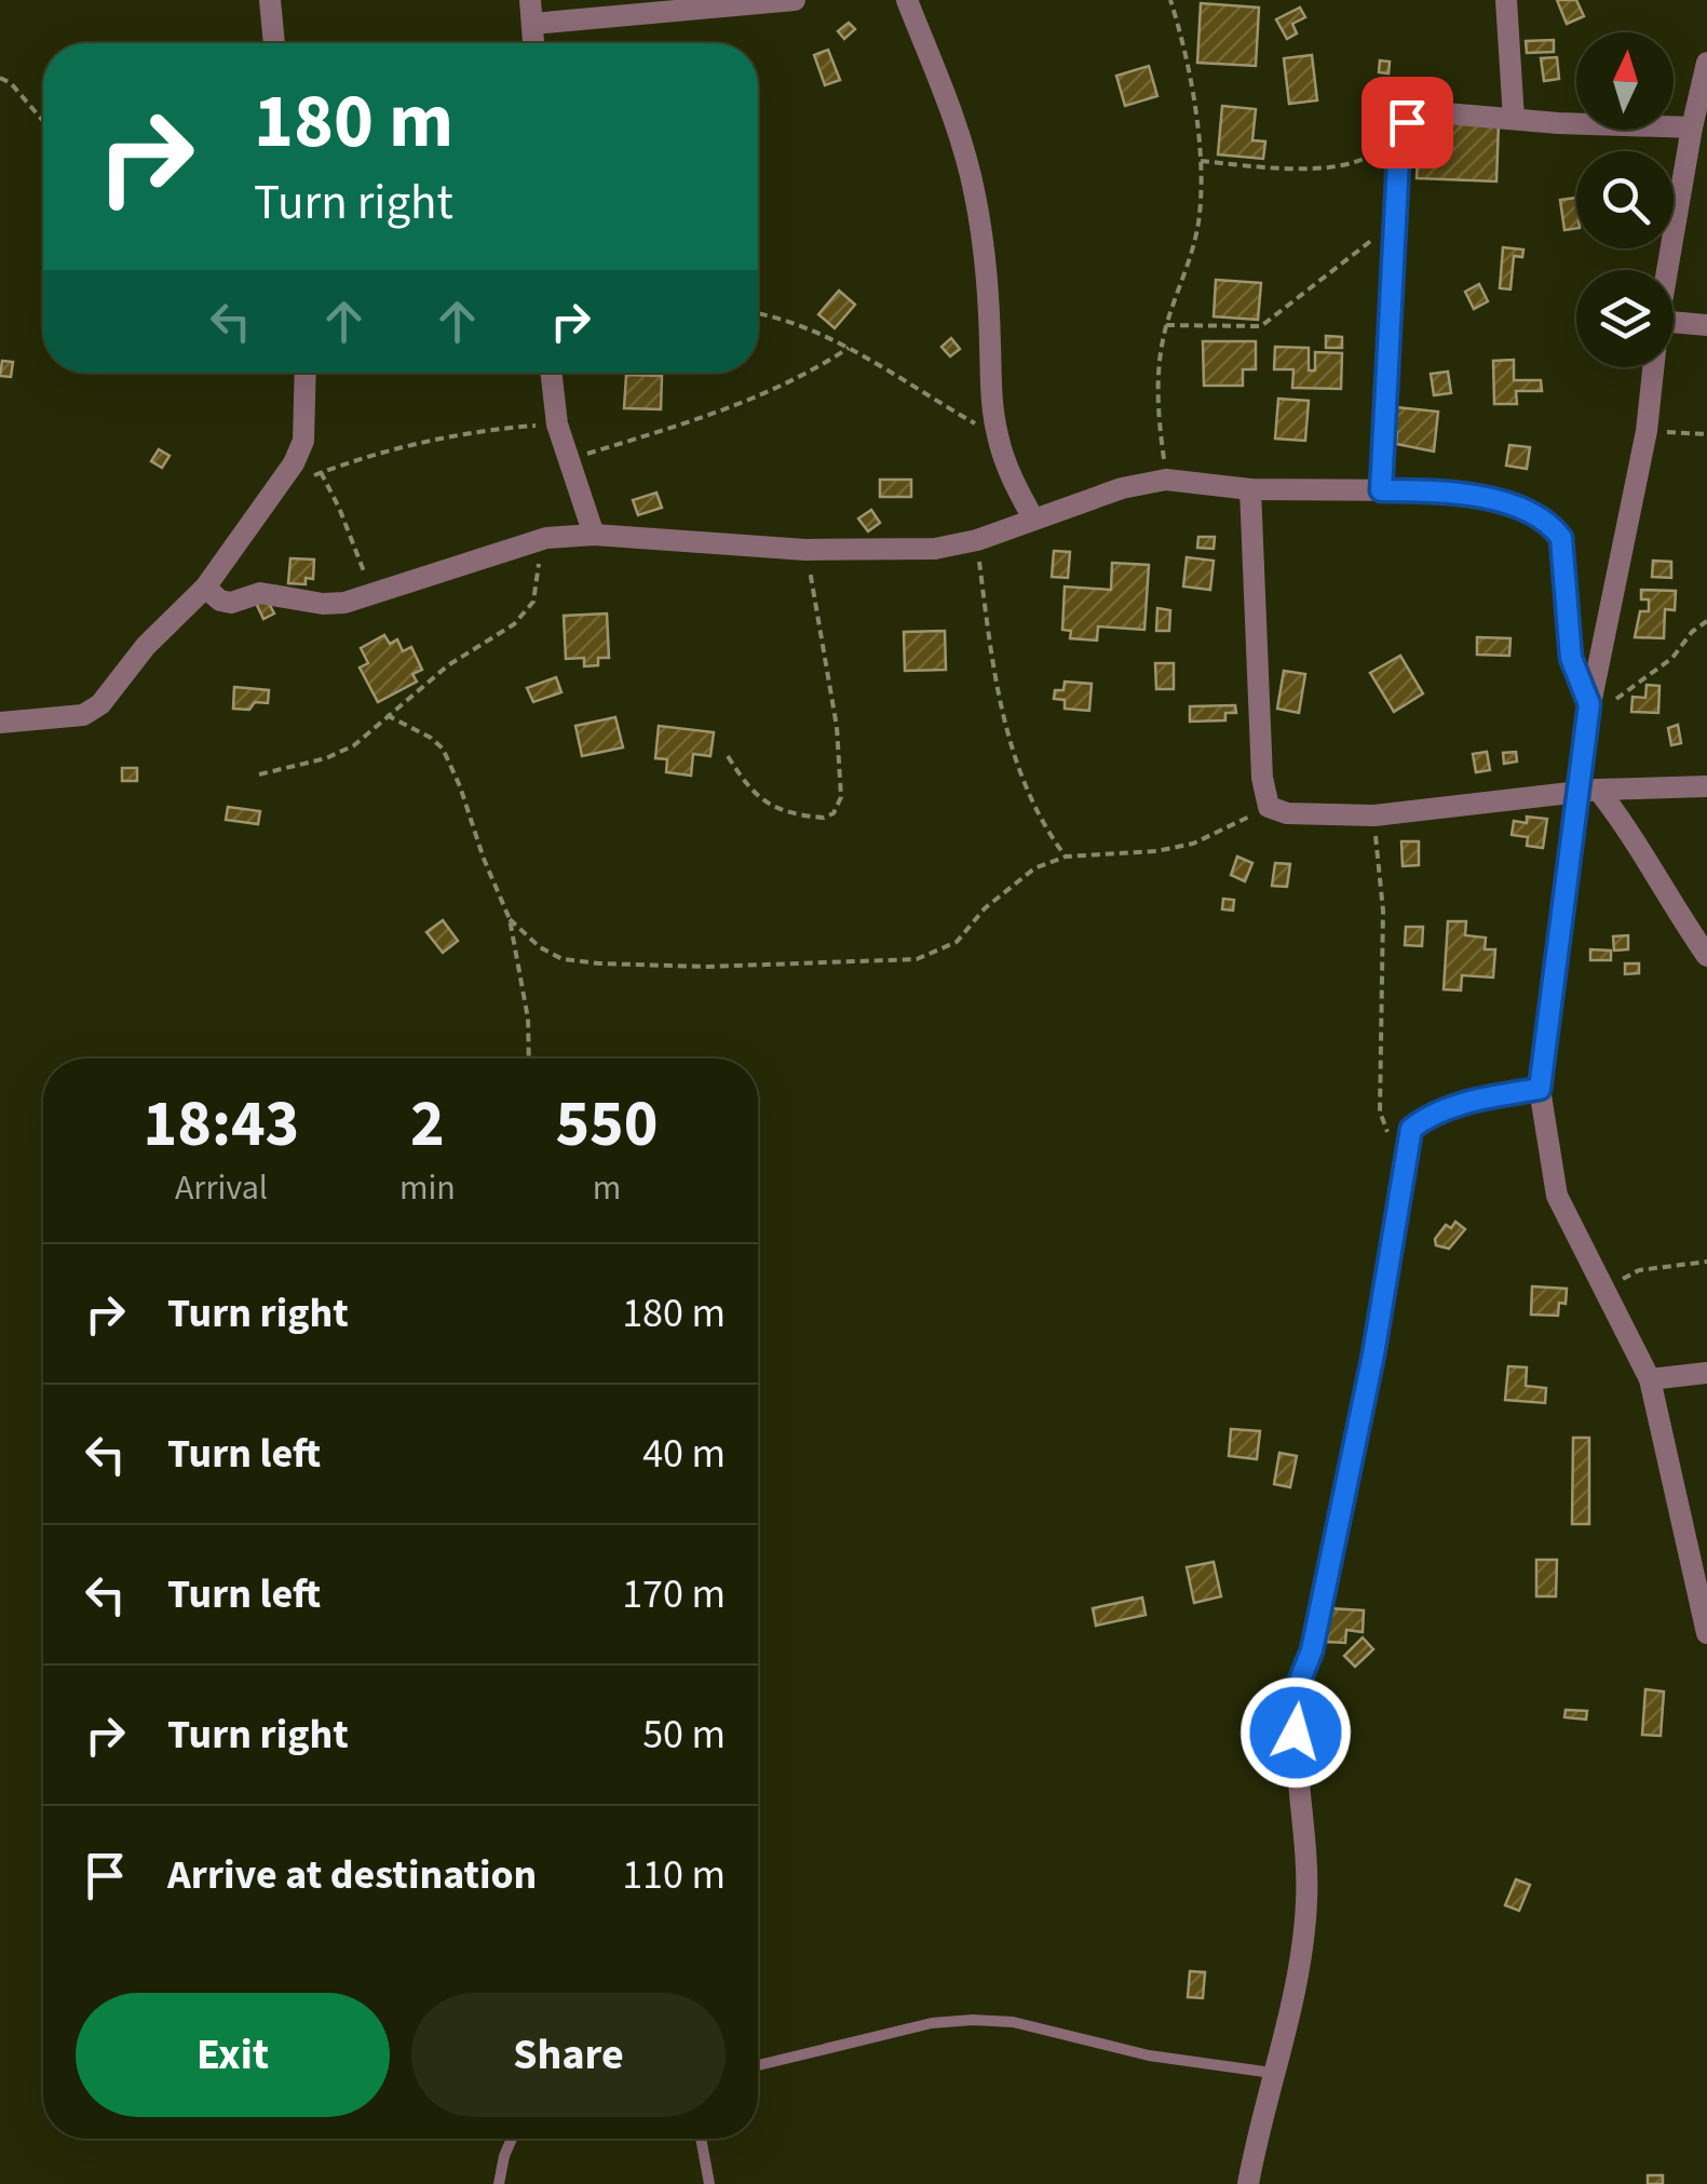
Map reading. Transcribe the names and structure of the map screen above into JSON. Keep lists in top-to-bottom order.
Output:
{
  "north": "top",
  "page": {
    "turn": ["180 m", "Turn right"],
    "eta": [
      "18:43",
      "Arrival",
      "2",
      "min",
      "550",
      "m"
    ],
    "list": [
      {
        "name": "Turn right",
        "value": "180 m"
      },
      {
        "name": "Turn left",
        "value": "40 m"
      },
      {
        "name": "Turn left",
        "value": "170 m"
      },
      {
        "name": "Turn right",
        "value": "50 m"
      },
      {
        "name": "Arrive at destination",
        "value": "110 m"
      }
    ],
    "buttons": ["Exit", "Share"]
  }
}
